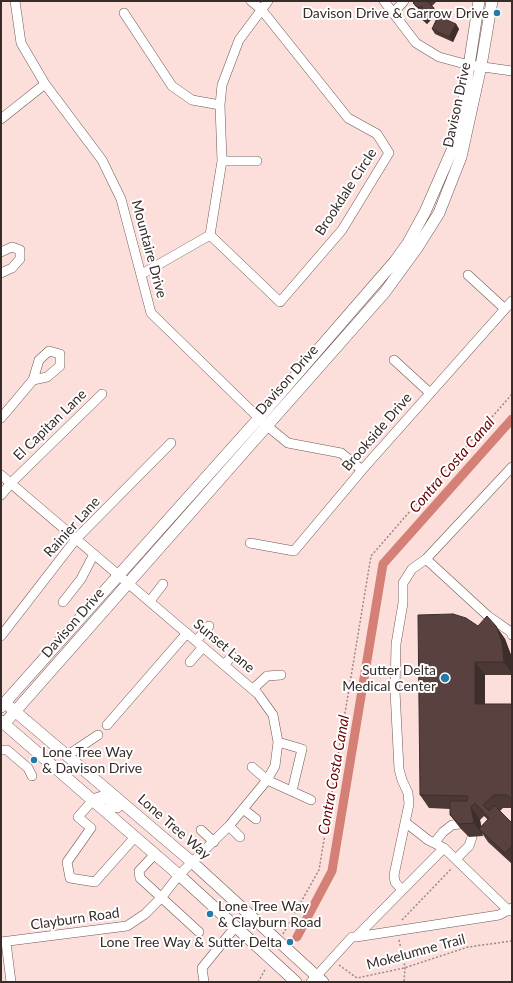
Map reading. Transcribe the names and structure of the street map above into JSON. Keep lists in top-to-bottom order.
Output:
{
  "streets": {
    "main road": ["Davison Drive", "Lone Tree Way"],
    "street": [
      "Brookdale Circle",
      "Mountaire Drive",
      "El Capitan Lane",
      "Brookside Drive",
      "Rainier Lane",
      "Sunset Lane",
      "Clayburn Road"
    ],
    "path": ["Mokelumne Trail"]
  },
  "crossings": [
    ["Davison Drive", "Mountaire Drive"],
    ["Davison Drive", "Sunset Lane"],
    ["Davison Drive", "Lone Tree Way"],
    ["Mountaire Drive", "Brookside Drive"],
    ["El Capitan Lane", "Sunset Lane"],
    ["Rainier Lane", "Sunset Lane"],
    ["Sunset Lane", "Lone Tree Way"],
    ["Sunset Lane", "Clayburn Road"]
  ],
  "water": ["Contra Costa Canal"],
  "places": [
    "Davison Drive & Garrow Drive",
    "Sutter Delta Medical Center",
    "Lone Tree Way & Davison Drive",
    "Lone Tree Way & Clayburn Road",
    "Lone Tree Way & Sutter Delta"
  ]
}
